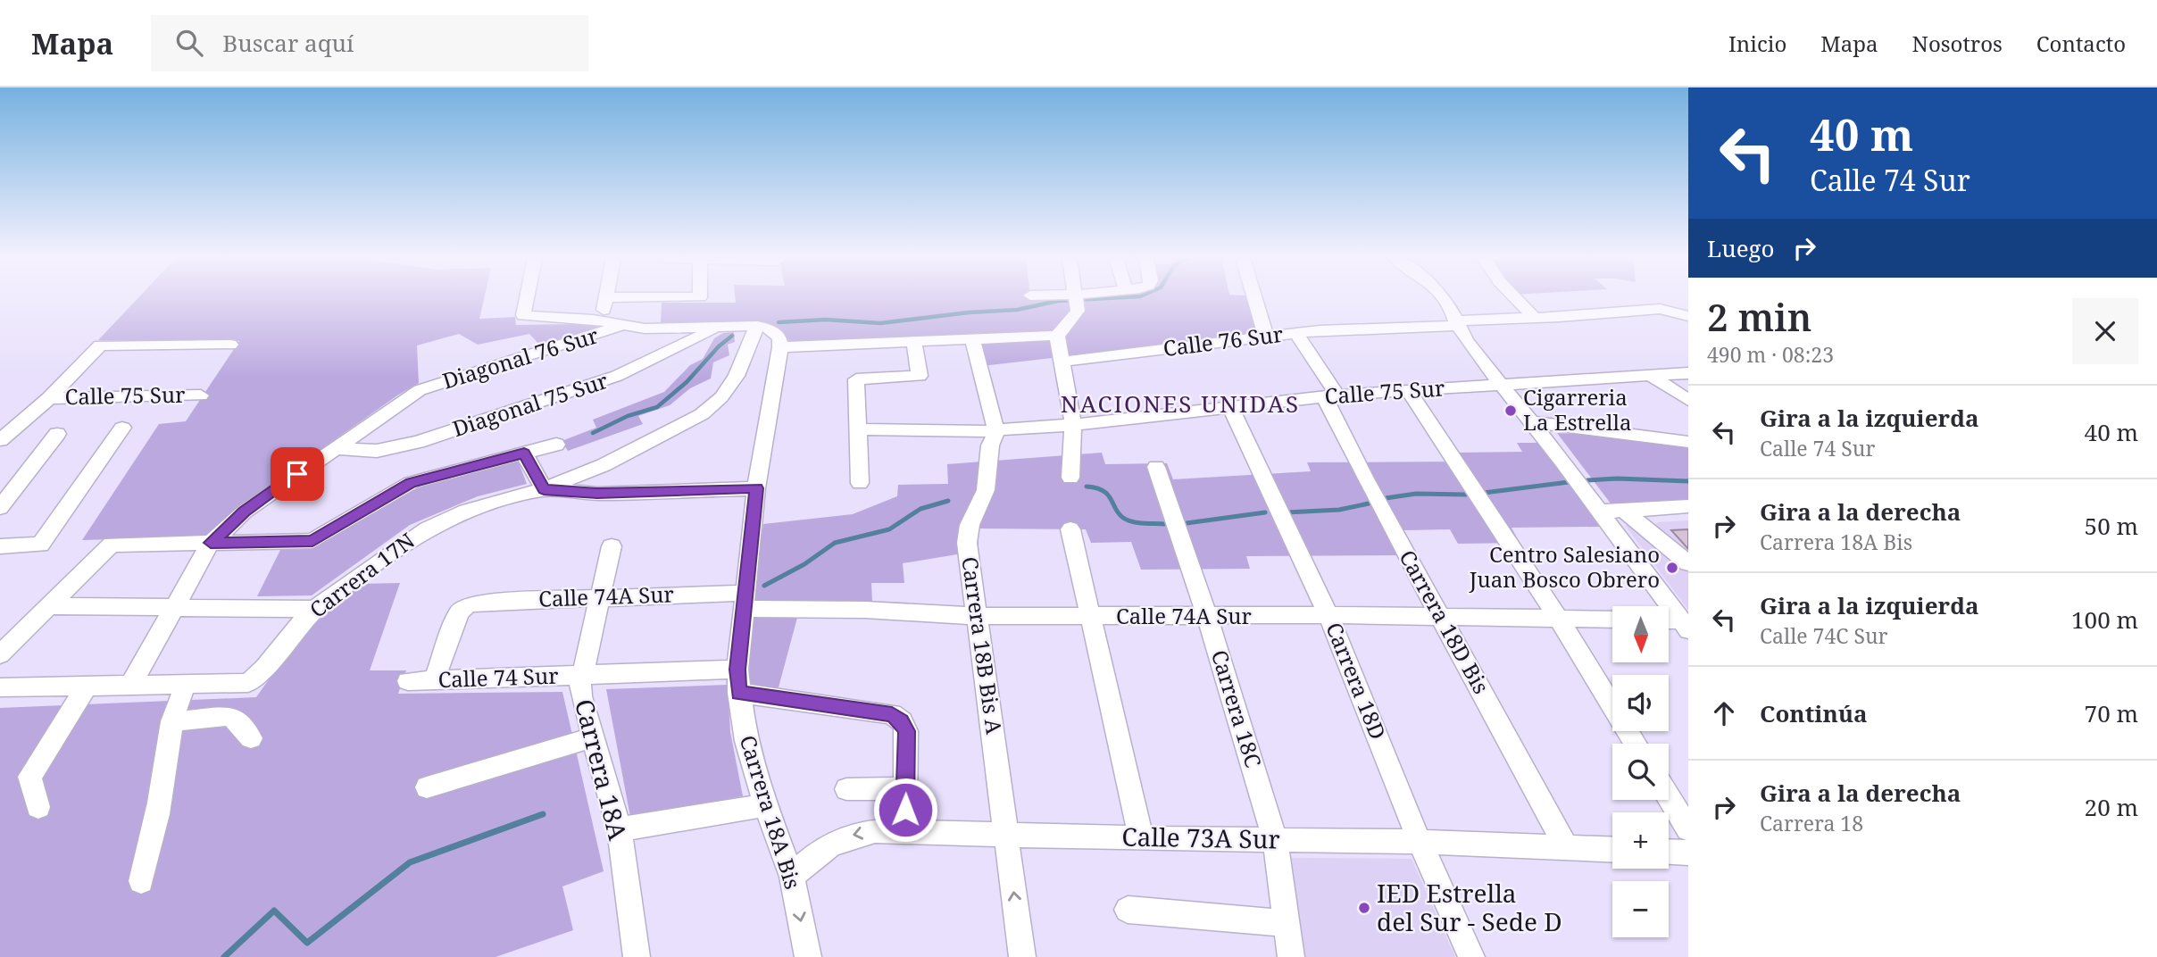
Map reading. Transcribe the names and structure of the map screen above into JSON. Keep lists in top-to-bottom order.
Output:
{
  "streets": {
    "street": [
      "Calle 76 Sur",
      "Diagonal 76 Sur",
      "Calle 75 Sur",
      "Diagonal 75 Sur",
      "Carrera 17N",
      "Calle 74A Sur",
      "Carrera 18D Bis",
      "Carrera 18B Bis A",
      "Calle 74 Sur",
      "Carrera 18D",
      "Carrera 18C",
      "Carrera 18A",
      "Carrera 18A Bis",
      "Calle 73A Sur"
    ]
  },
  "crossings": [
    ["Calle 76 Sur", "Carrera 18D Bis"],
    ["Diagonal 76 Sur", "Diagonal 75 Sur"],
    ["Calle 75 Sur", "Carrera 18D Bis"],
    ["Calle 75 Sur", "Carrera 18B Bis A"],
    ["Calle 75 Sur", "Carrera 18D"],
    ["Calle 74A Sur", "Carrera 18D Bis"],
    ["Calle 74A Sur", "Carrera 18B Bis A"],
    ["Calle 74A Sur", "Calle 74 Sur"],
    ["Calle 74A Sur", "Carrera 18D"],
    ["Calle 74A Sur", "Carrera 18C"],
    ["Calle 74A Sur", "Carrera 18A"],
    ["Calle 74A Sur", "Carrera 18A Bis"],
    ["Carrera 18D Bis", "Calle 73A Sur"],
    ["Carrera 18B Bis A", "Calle 73A Sur"],
    ["Calle 74 Sur", "Carrera 18A"],
    ["Calle 74 Sur", "Carrera 18A Bis"],
    ["Carrera 18D", "Calle 73A Sur"],
    ["Carrera 18C", "Calle 73A Sur"],
    ["Carrera 18A Bis", "Calle 73A Sur"]
  ],
  "districts": ["NACIONES UNIDAS"],
  "places": ["Cigarreria La Estrella", "Centro Salesiano Juan Bosco Obrero", "IED Estrella del Sur - Sede D"],
  "north": "bottom",
  "page": {
    "header": "Mapa",
    "search": "Buscar aquí",
    "nav": [
      "Inicio",
      "Mapa",
      "Nosotros",
      "Contacto"
    ],
    "turn": ["40 m", "Calle 74 Sur"],
    "then": "Luego",
    "heading": ["2 min", "490 m · 08:23"],
    "list": [
      {
        "name": "Gira a la izquierda",
        "note": "Calle 74 Sur",
        "value": "40 m"
      },
      {
        "name": "Gira a la derecha",
        "note": "Carrera 18A Bis",
        "value": "50 m"
      },
      {
        "name": "Gira a la izquierda",
        "note": "Calle 74C Sur",
        "value": "100 m"
      },
      {
        "name": "Continúa",
        "value": "70 m"
      },
      {
        "name": "Gira a la derecha",
        "note": "Carrera 18",
        "value": "20 m"
      }
    ],
    "map_buttons": ["+", "−"]
  }
}
